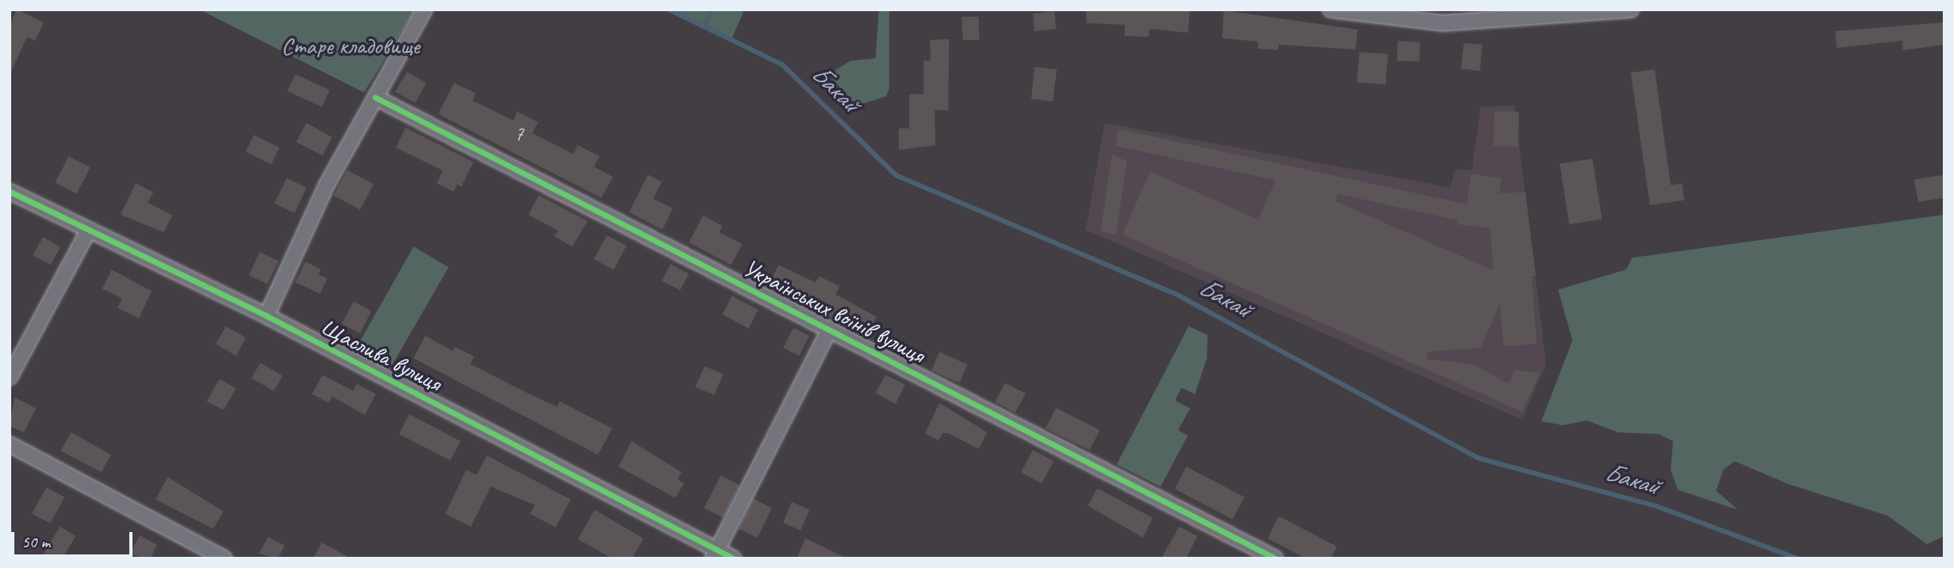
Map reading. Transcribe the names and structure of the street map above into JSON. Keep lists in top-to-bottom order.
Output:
{
  "streets": {
    "street": ["Українських воїнів вулиця", "Щаслива вулиця"]
  },
  "water": ["Бакай"],
  "parks": ["Старе кладовище"],
  "house_numbers": ["7"],
  "scale_bar": "50 m"
}
